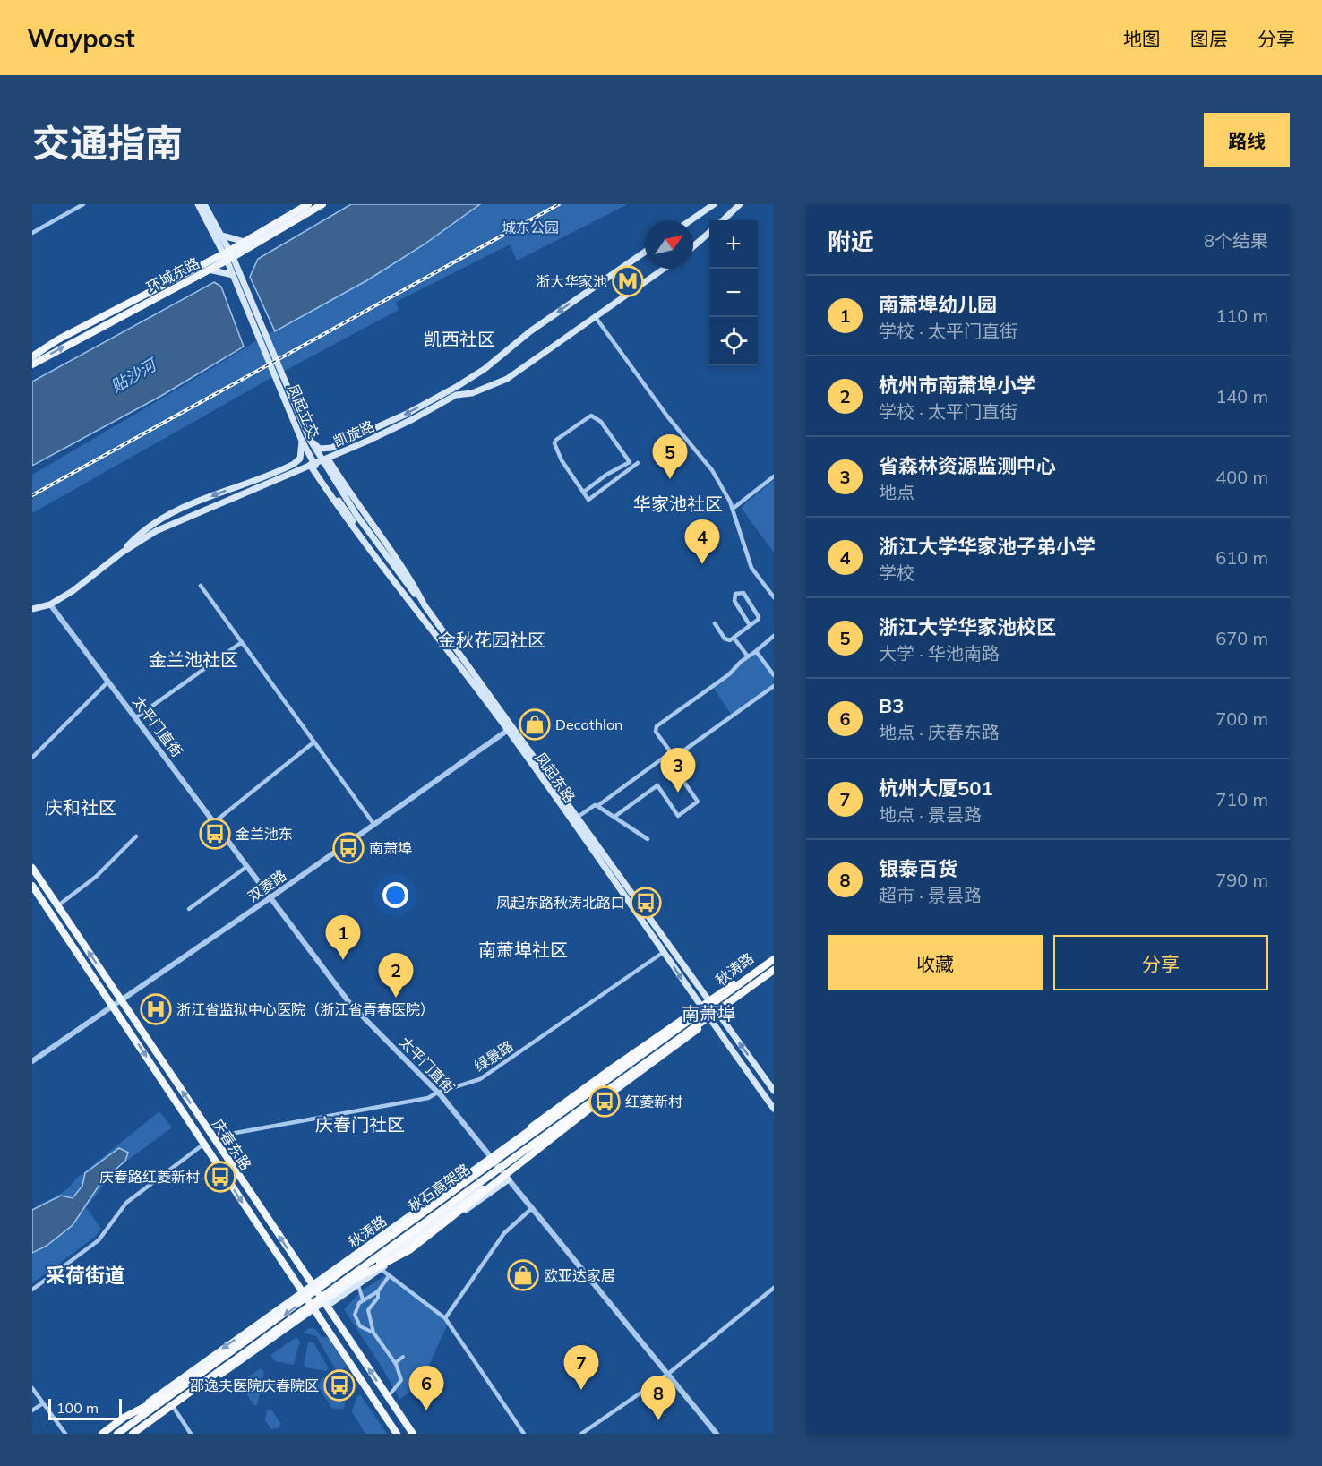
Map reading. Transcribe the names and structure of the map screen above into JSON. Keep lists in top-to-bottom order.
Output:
{
  "streets": {
    "highway": ["秋石高架路"],
    "main road": [
      "环城东路",
      "凤起立交",
      "凯旋路",
      "凤起东路",
      "秋涛路",
      "庆春东路"
    ],
    "street": ["太平门直街", "双菱路", "绿景路"]
  },
  "crossings": [
    ["环城东路", "凤起立交"],
    ["凤起立交", "凤起东路"],
    ["凯旋路", "太平门直街"],
    ["凯旋路", "凤起东路"],
    ["太平门直街", "双菱路"],
    ["太平门直街", "秋涛路"],
    ["太平门直街", "绿景路"],
    ["凤起东路", "双菱路"],
    ["凤起东路", "秋涛路"],
    ["凤起东路", "绿景路"],
    ["双菱路", "庆春东路"],
    ["秋涛路", "庆春东路"],
    ["秋涛路", "秋石高架路"],
    ["绿景路", "庆春东路"]
  ],
  "districts": [
    "凯西社区",
    "华家池社区",
    "金秋花园社区",
    "金兰池社区",
    "庆和社区",
    "南萧埠社区",
    "南萧埠",
    "庆春门社区",
    "采荷街道"
  ],
  "water": ["贴沙河"],
  "parks": ["城东公园"],
  "places": {
    "metro station": ["浙大华家池"],
    "shop": ["Decathlon", "欧亚达家居"],
    "bus stop": [
      "金兰池东",
      "南萧埠",
      "凤起东路秋涛北路口",
      "红菱新村",
      "庆春路红菱新村",
      "邵逸夫医院庆春院区"
    ],
    "hospital": ["浙江省监狱中心医院（浙江省青春医院）"]
  },
  "scale_bar": "100 m",
  "north": "top right",
  "page": {
    "header": "Waypost",
    "nav": ["地图", "图层", "分享"],
    "title": "交通指南",
    "buttons": [
      "路线",
      ["收藏", "分享"]
    ],
    "heading": ["附近", "8个结果"],
    "map_buttons": ["+", "−"],
    "list": [
      {
        "mark": "1",
        "name": "南萧埠幼儿园",
        "note": "学校 · 太平门直街",
        "value": "110 m"
      },
      {
        "mark": "2",
        "name": "杭州市南萧埠小学",
        "note": "学校 · 太平门直街",
        "value": "140 m"
      },
      {
        "mark": "3",
        "name": "省森林资源监测中心",
        "note": "地点",
        "value": "400 m"
      },
      {
        "mark": "4",
        "name": "浙江大学华家池子弟小学",
        "note": "学校",
        "value": "610 m"
      },
      {
        "mark": "5",
        "name": "浙江大学华家池校区",
        "note": "大学 · 华池南路",
        "value": "670 m"
      },
      {
        "mark": "6",
        "name": "B3",
        "note": "地点 · 庆春东路",
        "value": "700 m"
      },
      {
        "mark": "7",
        "name": "杭州大厦501",
        "note": "地点 · 景昙路",
        "value": "710 m"
      },
      {
        "mark": "8",
        "name": "银泰百货",
        "note": "超市 · 景昙路",
        "value": "790 m"
      }
    ],
    "pins": [
      "5",
      "4",
      "3",
      "1",
      "2",
      "7",
      "6",
      "8"
    ],
    "scale": "100 m"
  }
}
